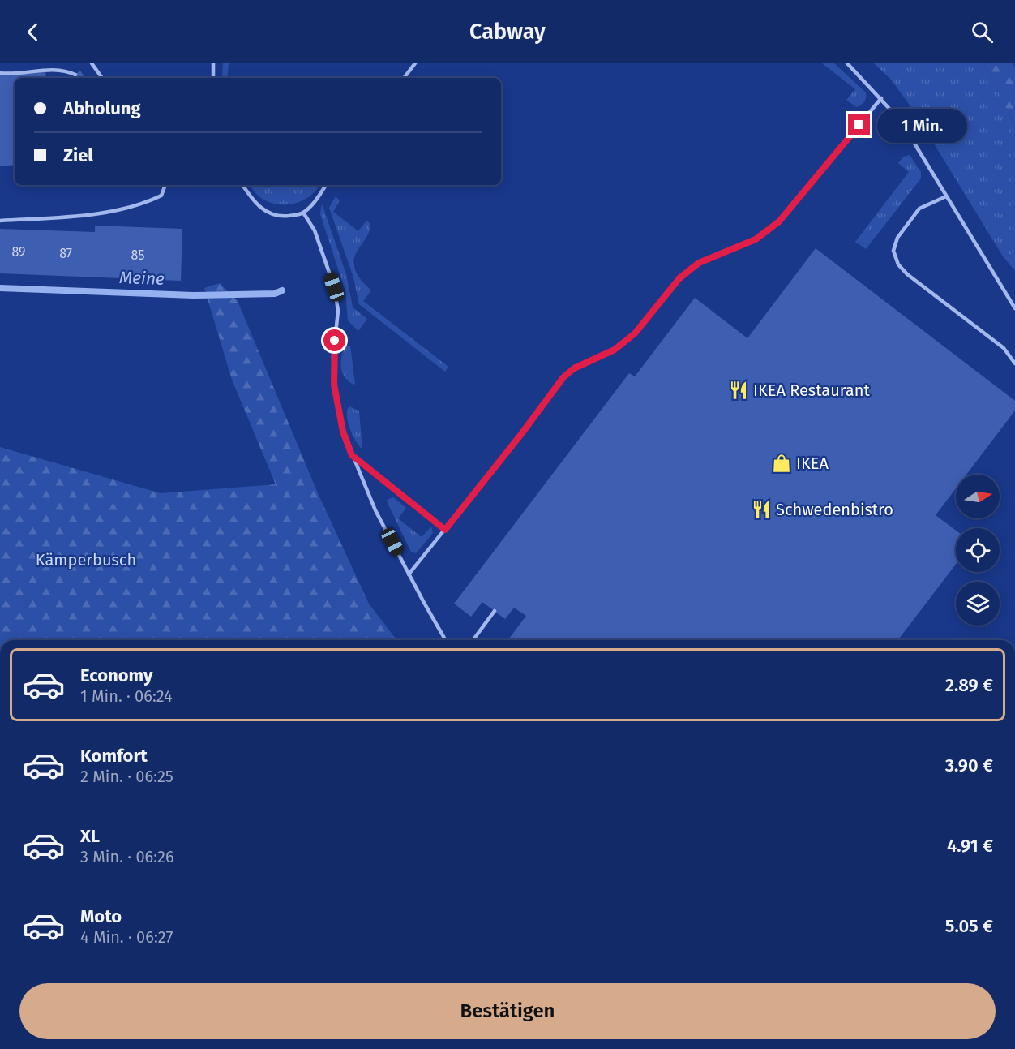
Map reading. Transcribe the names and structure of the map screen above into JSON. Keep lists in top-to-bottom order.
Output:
{
  "water": ["Meine"],
  "parks": ["Kämperbusch"],
  "places": {
    "restaurant": ["IKEA Restaurant", "Schwedenbistro"],
    "shop": ["IKEA"]
  },
  "house_numbers": ["89", "87", "85"],
  "north": "right",
  "page": {
    "header": "Cabway",
    "banner": ["Abholung", "Ziel"],
    "bubble": "1 Min.",
    "list": [
      {
        "name": "Economy",
        "note": "1 Min. · 06:24",
        "value": "2.89 €"
      },
      {
        "name": "Komfort",
        "note": "2 Min. · 06:25",
        "value": "3.90 €"
      },
      {
        "name": "XL",
        "note": "3 Min. · 06:26",
        "value": "4.91 €"
      },
      {
        "name": "Moto",
        "note": "4 Min. · 06:27",
        "value": "5.05 €"
      }
    ],
    "buttons": "Bestätigen"
  }
}
